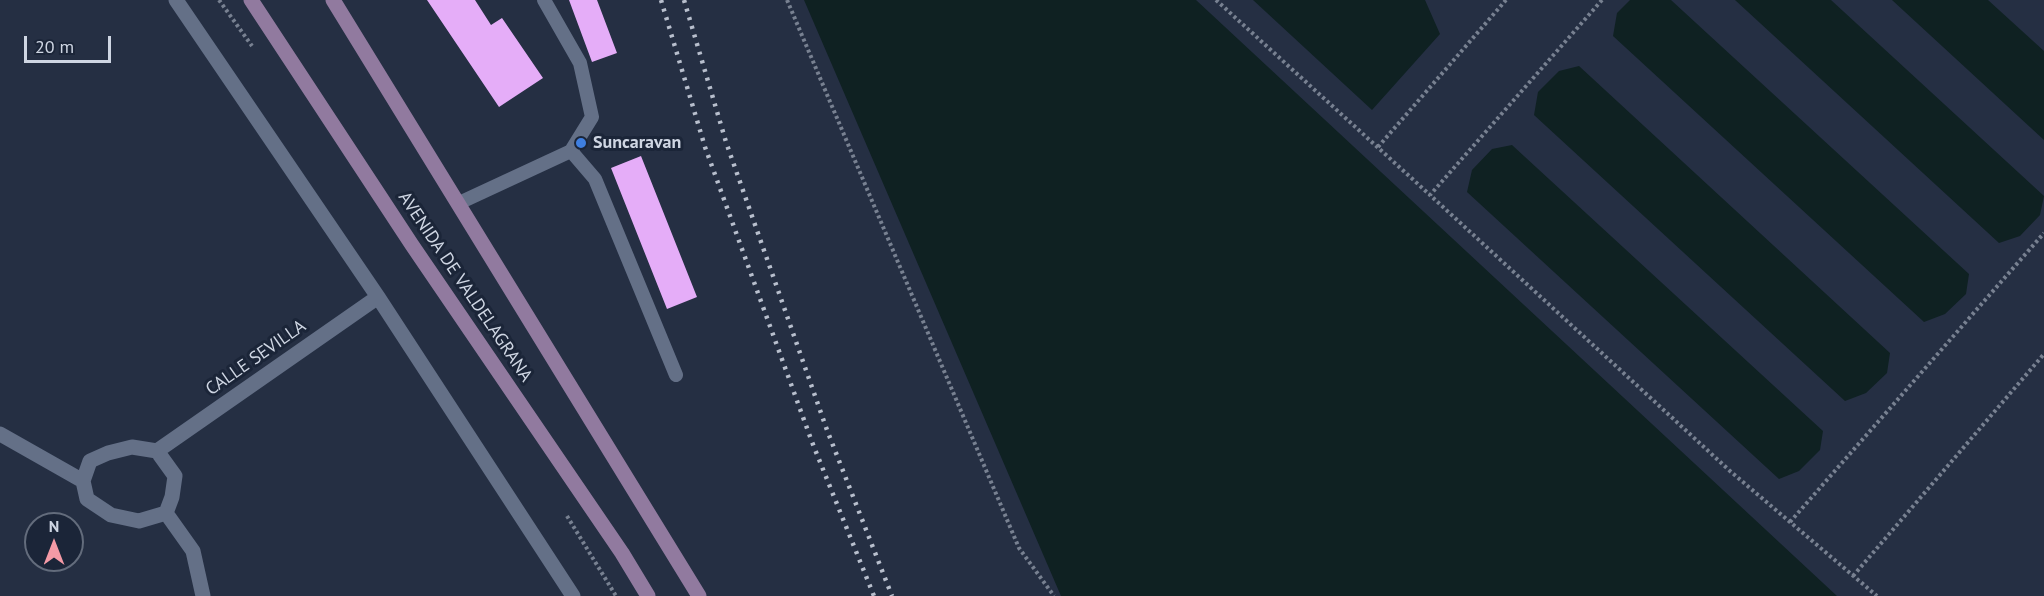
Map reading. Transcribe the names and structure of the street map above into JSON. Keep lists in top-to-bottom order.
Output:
{
  "streets": {
    "main road": ["AVENIDA DE VALDELAGRANA"],
    "street": ["CALLE SEVILLA"]
  },
  "places": ["Suncaravan"],
  "scale_bar": "20 m",
  "north": "top"
}
